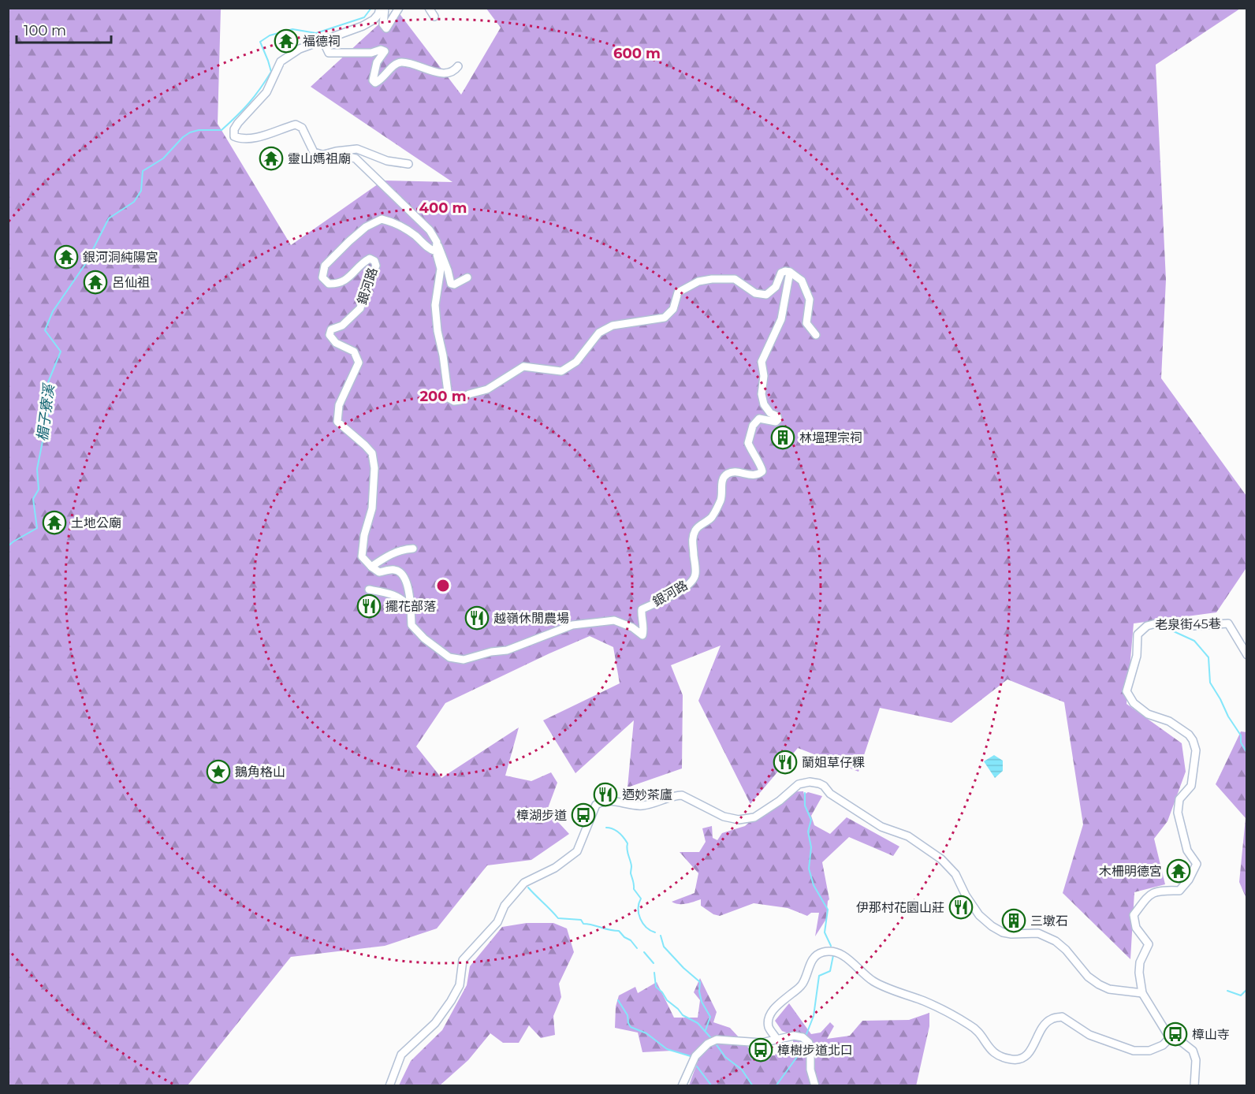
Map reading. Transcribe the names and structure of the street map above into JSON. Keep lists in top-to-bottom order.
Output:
{
  "streets": {
    "street": ["銀河路", "老泉街45巷"]
  },
  "water": ["楣子寮溪"],
  "places": {
    "temple": [
      "福德祠",
      "靈山媽祖廟",
      "銀河洞純陽宮",
      "呂仙祖",
      "土地公廟",
      "木柵明德宮"
    ],
    "building": ["林塭理宗祠", "三墩石"],
    "restaurant": [
      "擺花部落",
      "越嶺休閒農場",
      "蘭姐草仔粿",
      "迺妙茶廬",
      "伊那村花園山莊"
    ],
    "place": ["鵝角格山"],
    "bus stop": ["樟湖步道", "樟山寺", "樟樹步道北口"]
  },
  "scale_bar": "100 m",
  "rings": ["600 m", "400 m", "200 m"]
}
